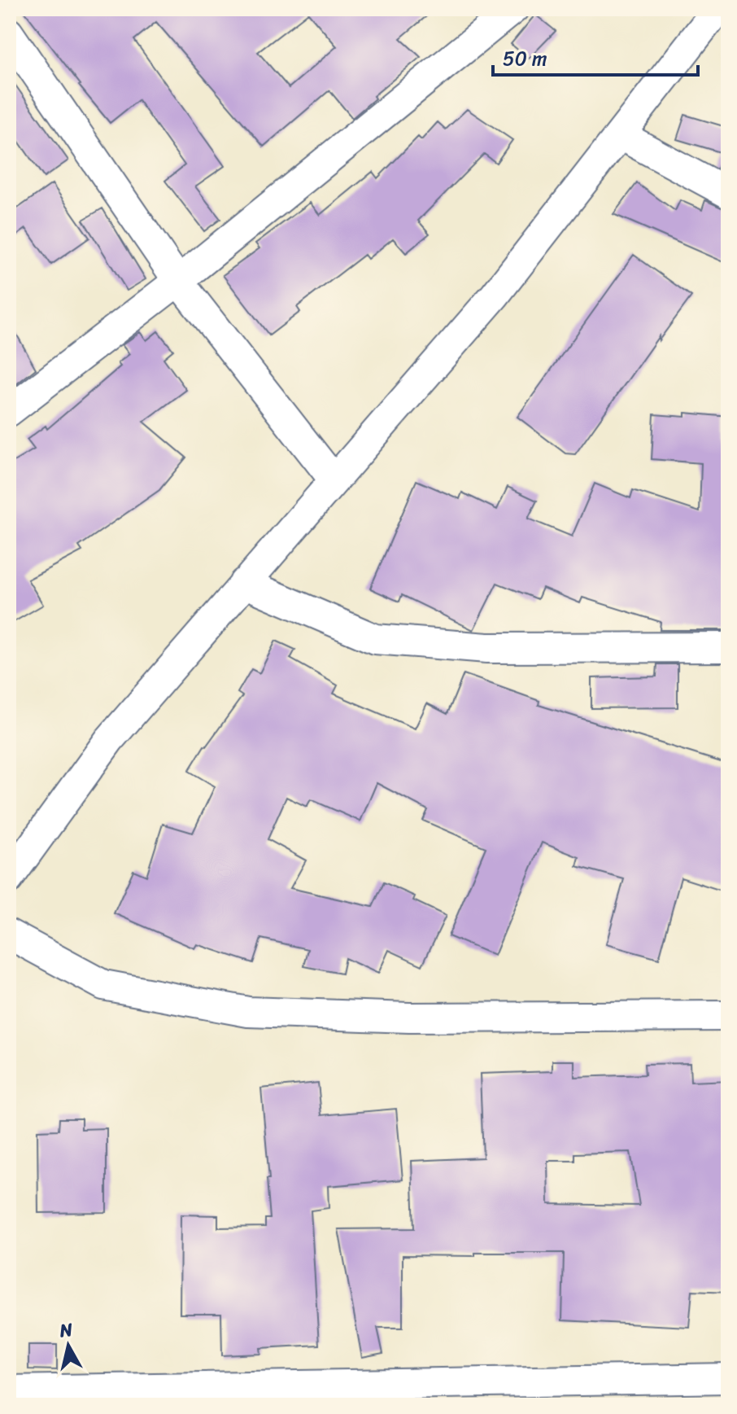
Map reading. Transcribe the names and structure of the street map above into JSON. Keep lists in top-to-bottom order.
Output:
{
  "scale_bar": "50 m",
  "north": "top"
}
